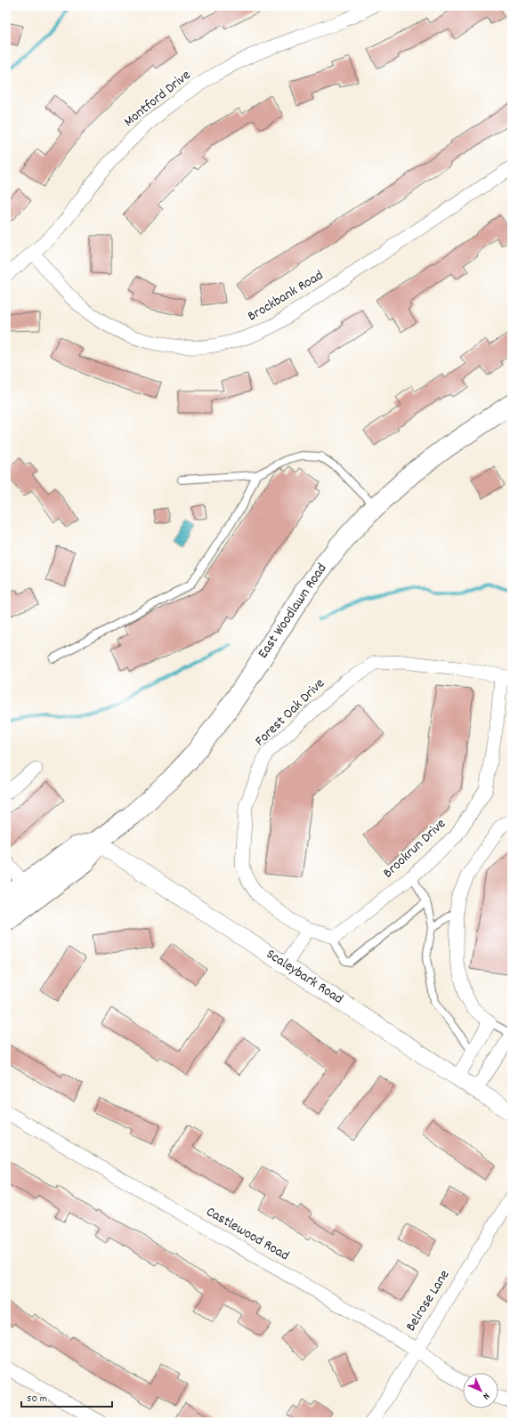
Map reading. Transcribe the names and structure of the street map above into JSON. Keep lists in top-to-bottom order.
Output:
{
  "streets": {
    "main road": ["East Woodlawn Road"],
    "street": [
      "Montford Drive",
      "Brockbank Road",
      "Forest Oak Drive",
      "Brookrun Drive",
      "Scaleybark Road",
      "Castlewood Road",
      "Belrose Lane"
    ]
  },
  "crossings": [
    ["Montford Drive", "Brockbank Road"],
    ["East Woodlawn Road", "Scaleybark Road"],
    ["Forest Oak Drive", "Brookrun Drive"],
    ["Castlewood Road", "Belrose Lane"]
  ],
  "scale_bar": "50 m",
  "north": "bottom right"
}
